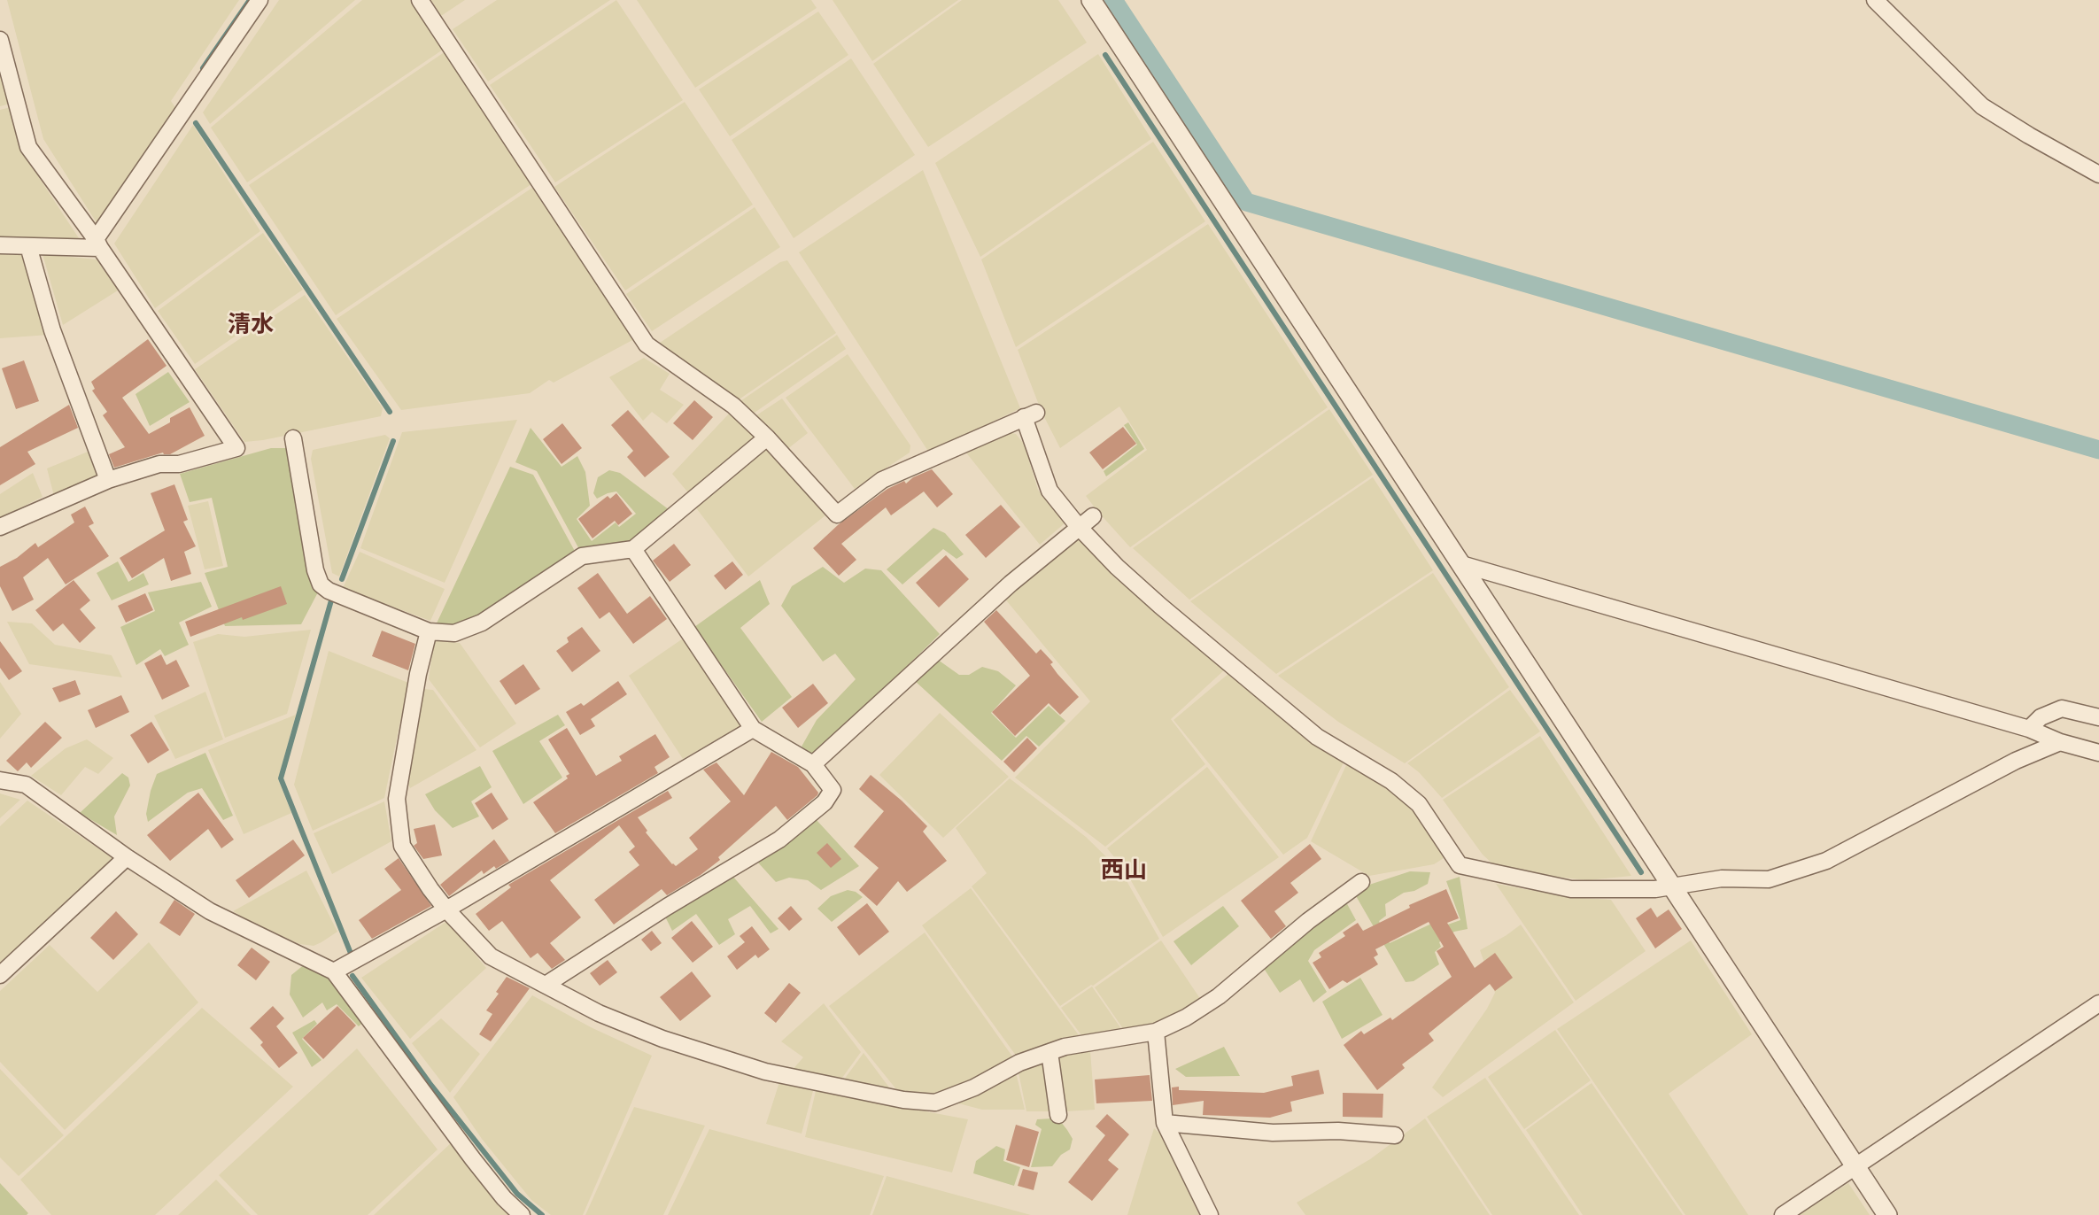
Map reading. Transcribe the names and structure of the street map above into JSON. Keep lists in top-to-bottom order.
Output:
{
  "districts": ["清水", "西山"]
}
